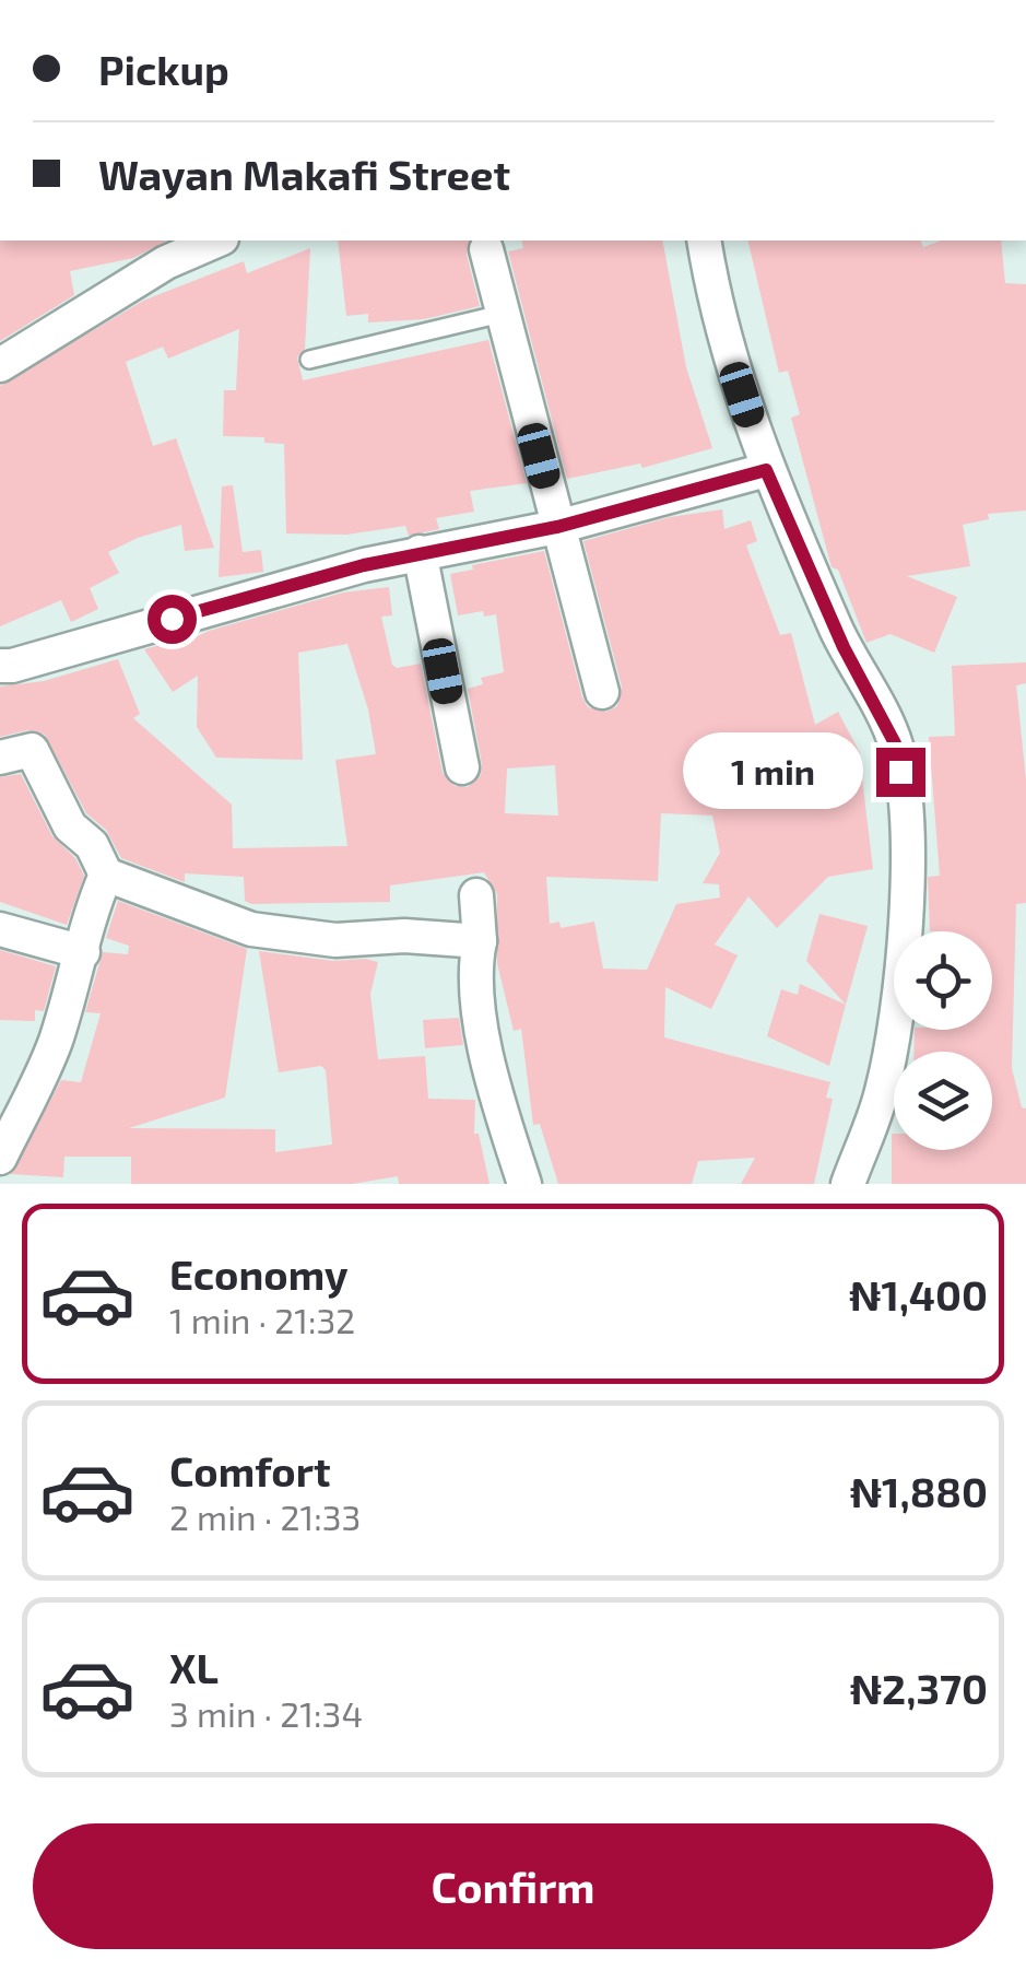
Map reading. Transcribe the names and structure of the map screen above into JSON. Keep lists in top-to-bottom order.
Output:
{
  "page": {
    "banner": ["Pickup", "Wayan Makafi Street"],
    "bubble": "1 min",
    "list": [
      {
        "name": "Economy",
        "note": "1 min · 21:32",
        "value": "₦1,400"
      },
      {
        "name": "Comfort",
        "note": "2 min · 21:33",
        "value": "₦1,880"
      },
      {
        "name": "XL",
        "note": "3 min · 21:34",
        "value": "₦2,370"
      }
    ],
    "buttons": "Confirm"
  }
}
